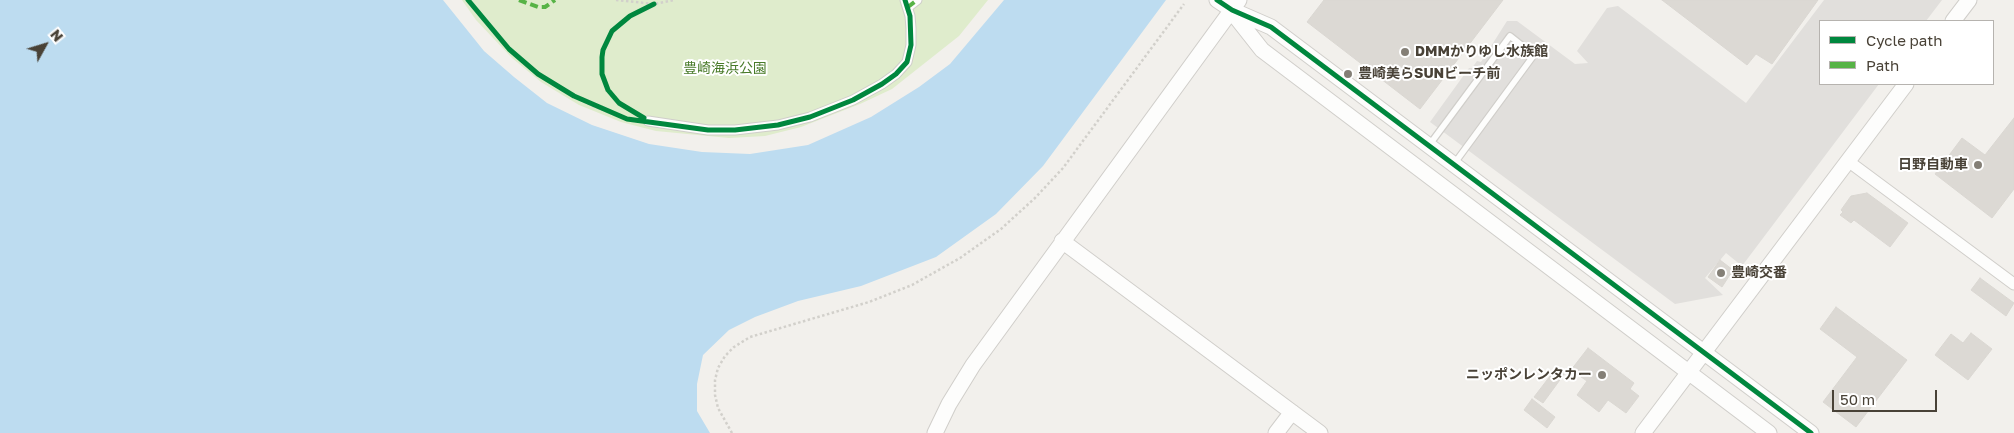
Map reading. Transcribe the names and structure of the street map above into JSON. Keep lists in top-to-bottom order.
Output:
{
  "parks": ["豊崎海浜公園"],
  "places": [
    "DMMかりゆし水族館",
    "豊崎美らSUNビーチ前",
    "日野自動車",
    "豊崎交番",
    "ニッポンレンタカー"
  ],
  "legend": ["Cycle path", "Path"],
  "scale_bar": "50 m",
  "north": "top right"
}
